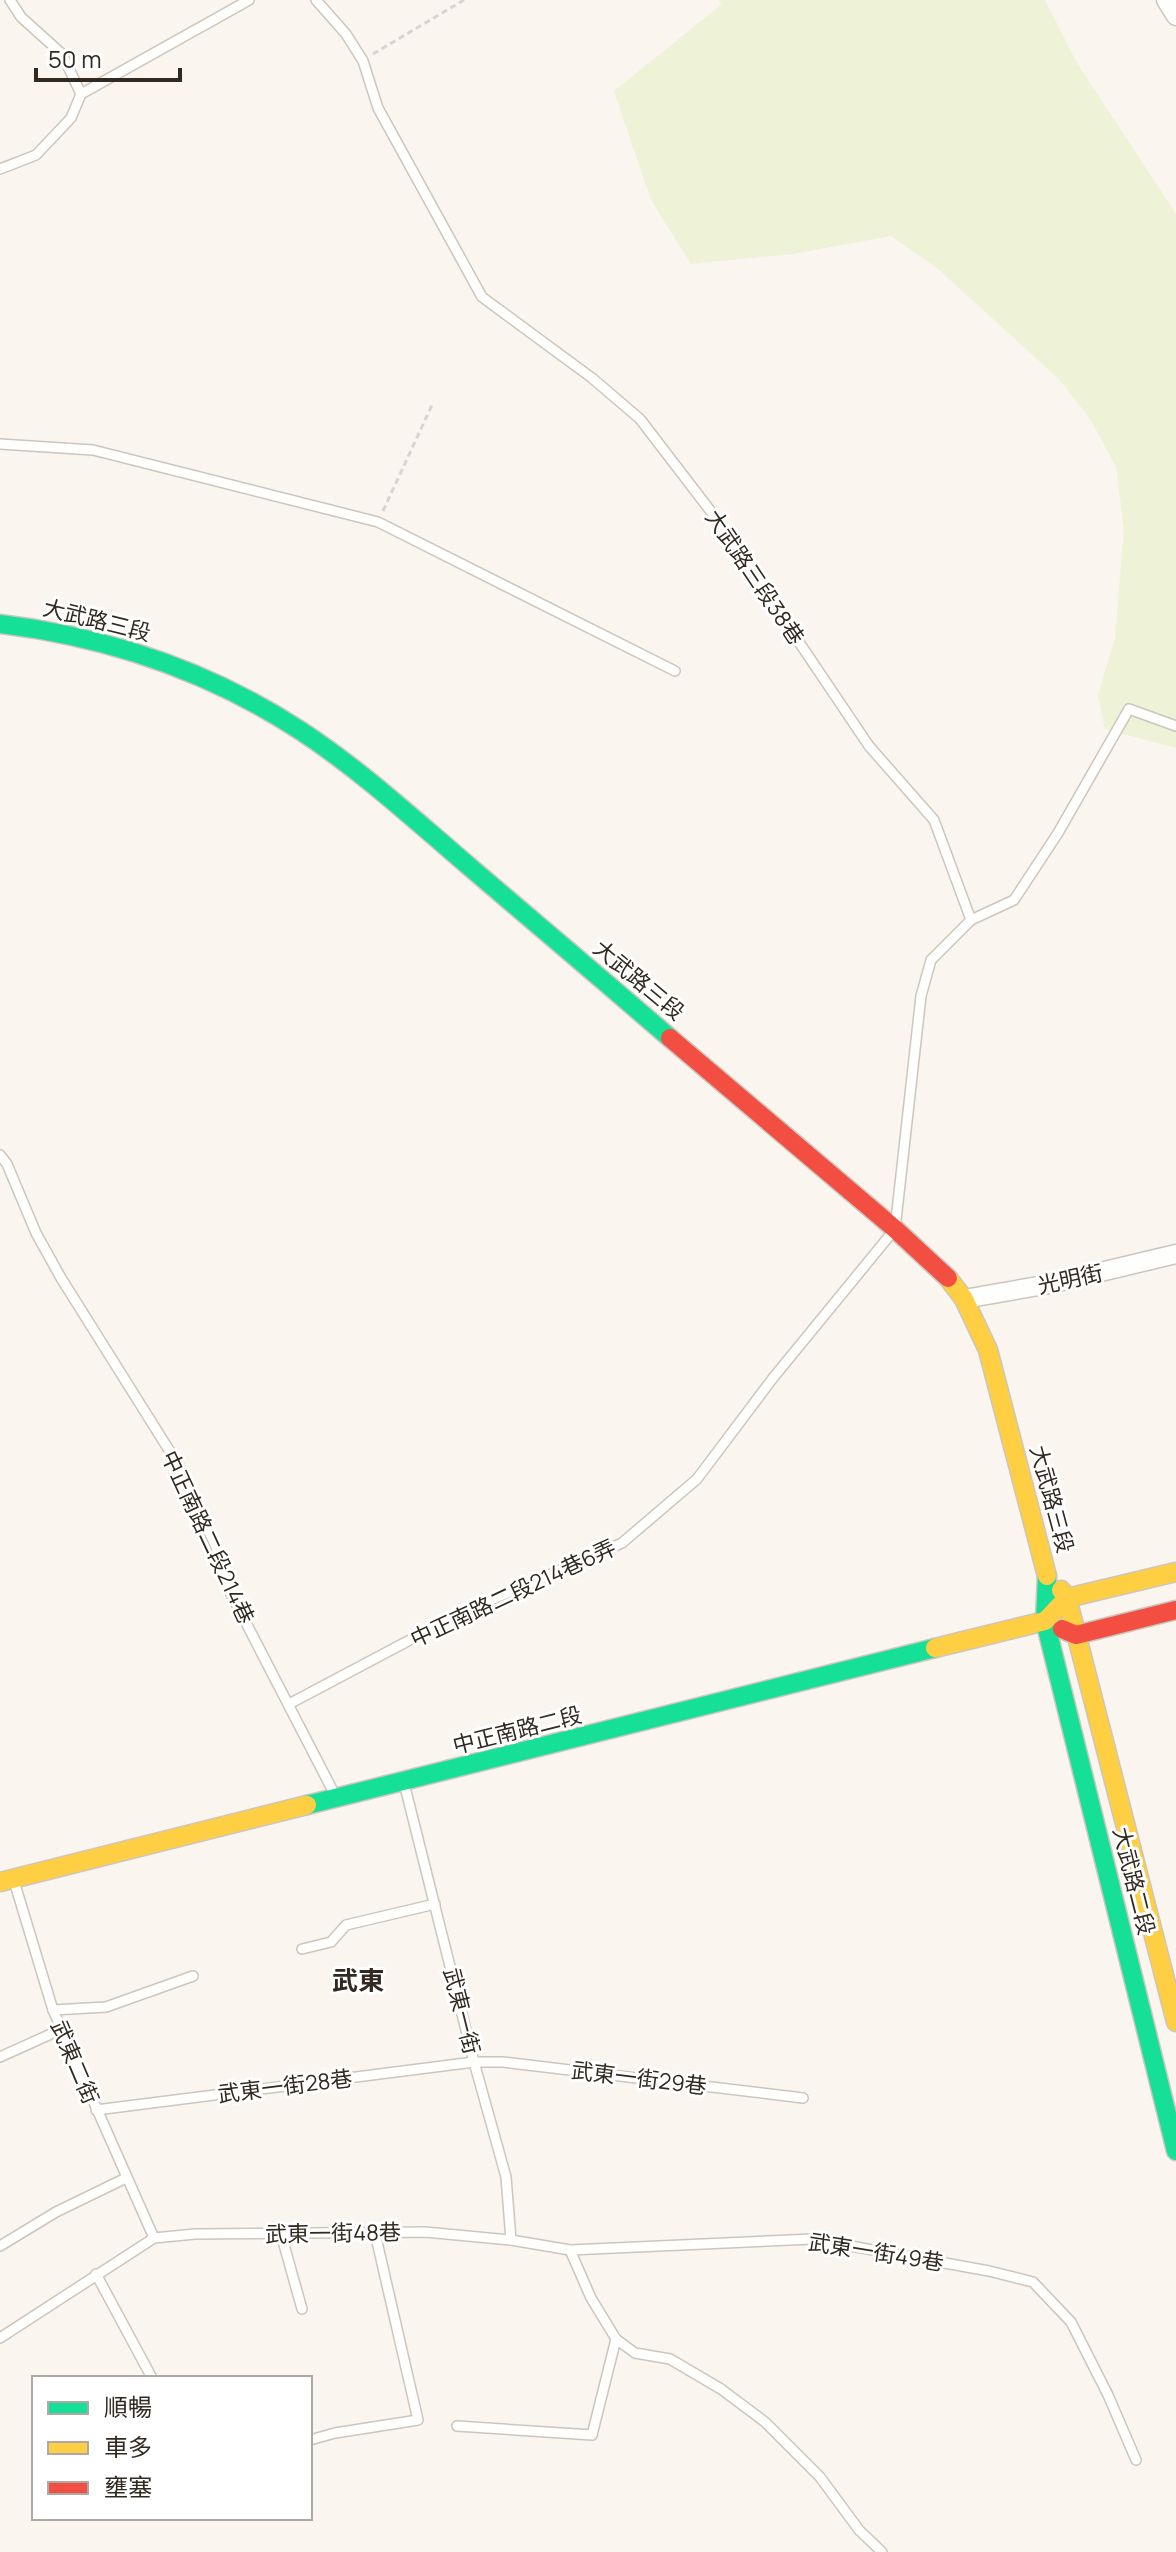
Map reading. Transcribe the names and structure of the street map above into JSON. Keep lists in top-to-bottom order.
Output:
{
  "streets": {
    "street": [
      "大武路三段",
      "光明街",
      "中正南路二段",
      "大武路二段"
    ],
    "lane": [
      "大武路三段38巷",
      "中正南路二段214巷",
      "中正南路二段214巷6弄",
      "武東一街",
      "武東二街",
      "武東一街29巷",
      "武東一街28巷",
      "武東一街48巷",
      "武東一街49巷"
    ]
  },
  "crossings": [
    ["大武路三段", "光明街"],
    ["大武路三段", "中正南路二段214巷6弄"],
    ["大武路三段", "中正南路二段"],
    ["大武路三段", "大武路二段"],
    ["中正南路二段214巷", "中正南路二段214巷6弄"],
    ["中正南路二段214巷", "中正南路二段"],
    ["中正南路二段", "大武路二段"],
    ["中正南路二段", "武東一街"],
    ["中正南路二段", "武東二街"],
    ["武東一街", "武東一街29巷"],
    ["武東一街", "武東一街28巷"],
    ["武東一街", "武東一街48巷"],
    ["武東一街", "武東一街49巷"],
    ["武東二街", "武東一街28巷"],
    ["武東二街", "武東一街48巷"],
    ["武東一街29巷", "武東一街28巷"],
    ["武東一街48巷", "武東一街49巷"]
  ],
  "districts": ["武東"],
  "legend": ["順暢", "車多", "壅塞"],
  "scale_bar": "50 m"
}
